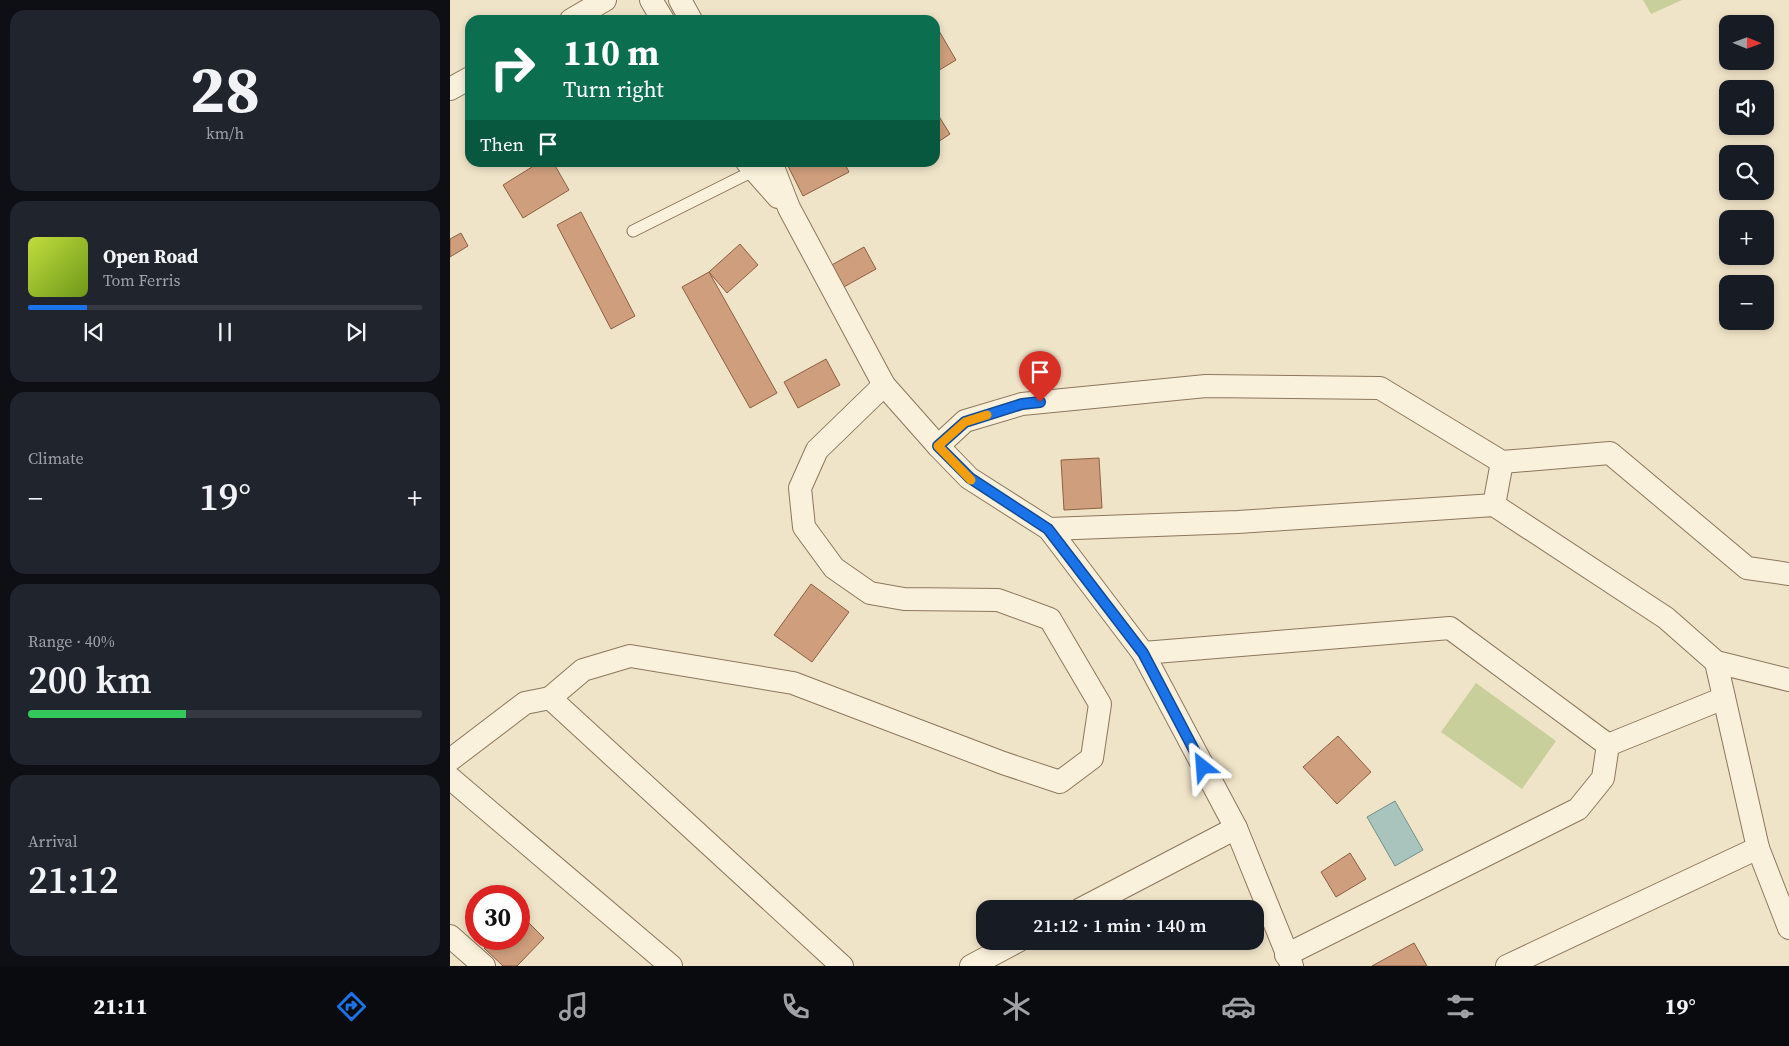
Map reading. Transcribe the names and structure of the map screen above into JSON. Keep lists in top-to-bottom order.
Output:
{
  "north": "right",
  "page": {
    "tile": [
      ["28", "km/h"],
      "Climate",
      ["Range · 40%", "200 km"],
      ["Arrival", "21:12"]
    ],
    "map_buttons": ["+", "−"],
    "turn": ["110 m", "Turn right"],
    "then": "Then",
    "song": ["Open Road", "Tom Ferris"],
    "heat": ["−", "19°", "+"],
    "limit": "30",
    "trip": "21:12 · 1 min · 140 m",
    "tabs": ["21:11", "19°"]
  }
}
